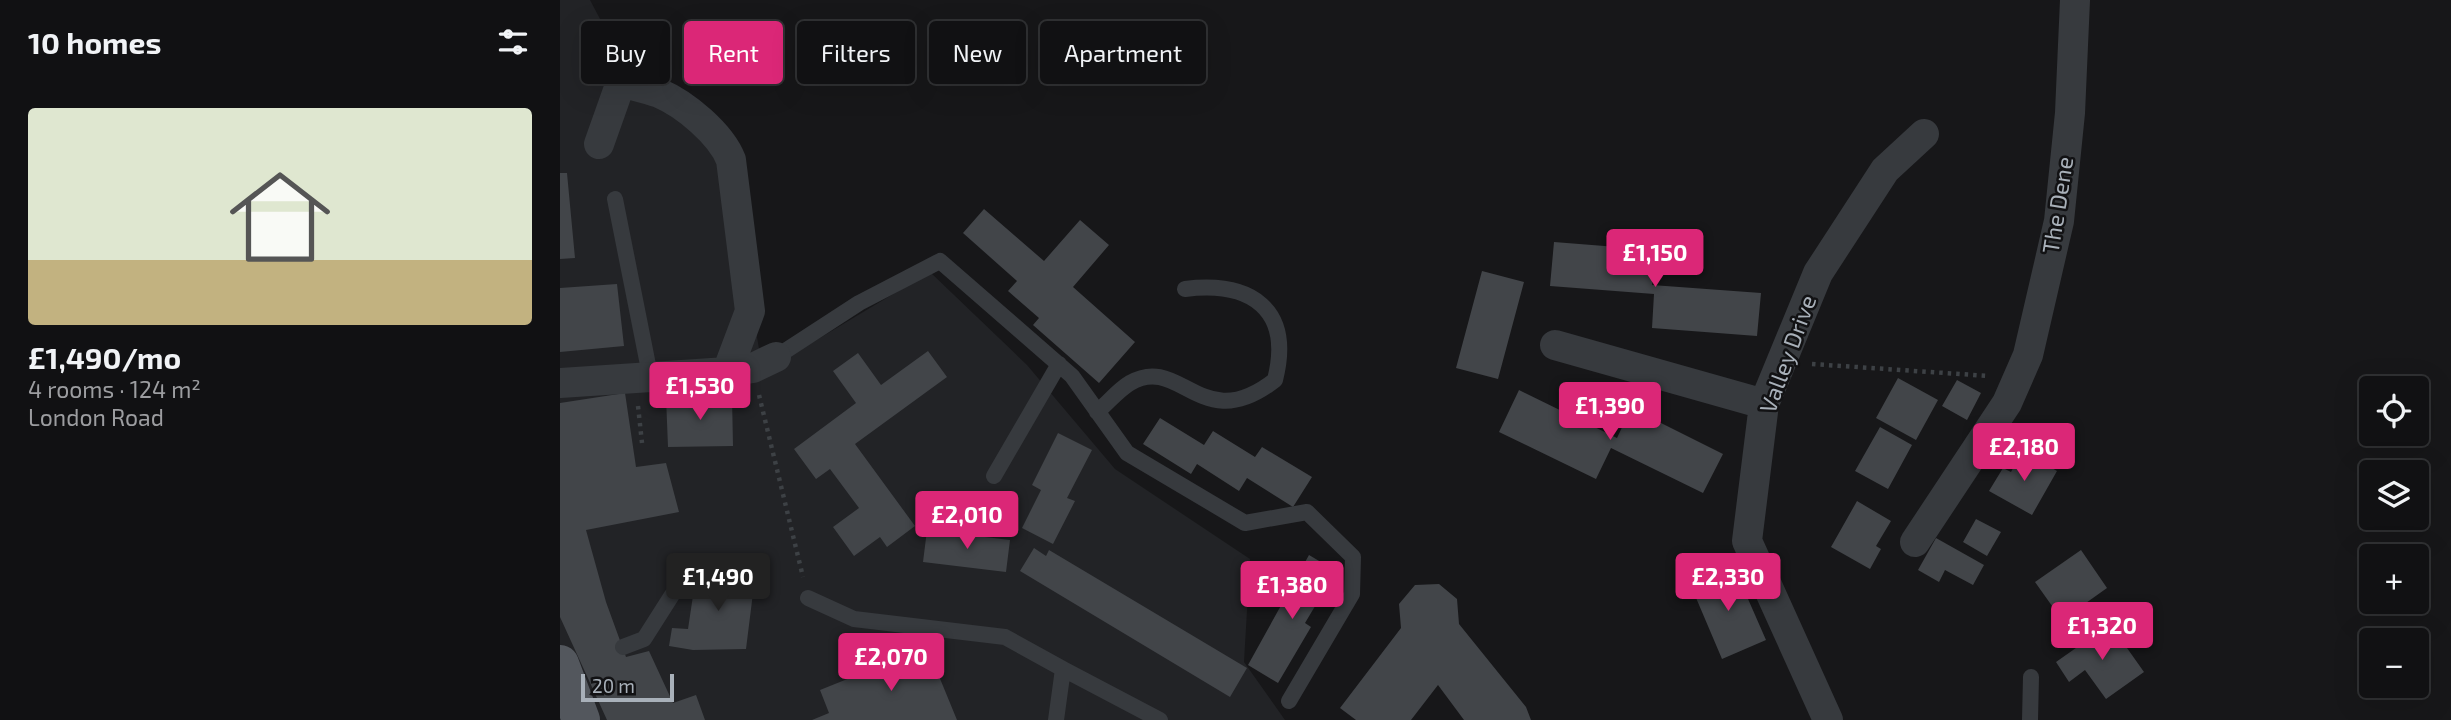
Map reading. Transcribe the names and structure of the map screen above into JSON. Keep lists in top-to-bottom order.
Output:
{
  "streets": {
    "street": ["The Dene", "Valley Drive"]
  },
  "scale_bar": "20 m",
  "page": {
    "heading": "10 homes",
    "chip": [
      "Buy",
      "Rent",
      "Filters",
      "New",
      "Apartment"
    ],
    "list": [
      {
        "name": "£1,490/mo",
        "note": "4 rooms · 124 m² · London Road"
      }
    ],
    "price": [
      "£1,150",
      "£1,530",
      "£1,390",
      "£2,180",
      "£2,010",
      "£1,490",
      "£2,330",
      "£1,380",
      "£1,320",
      "£2,070"
    ],
    "map_buttons": ["+", "−"],
    "scale": "20 m"
  }
}
